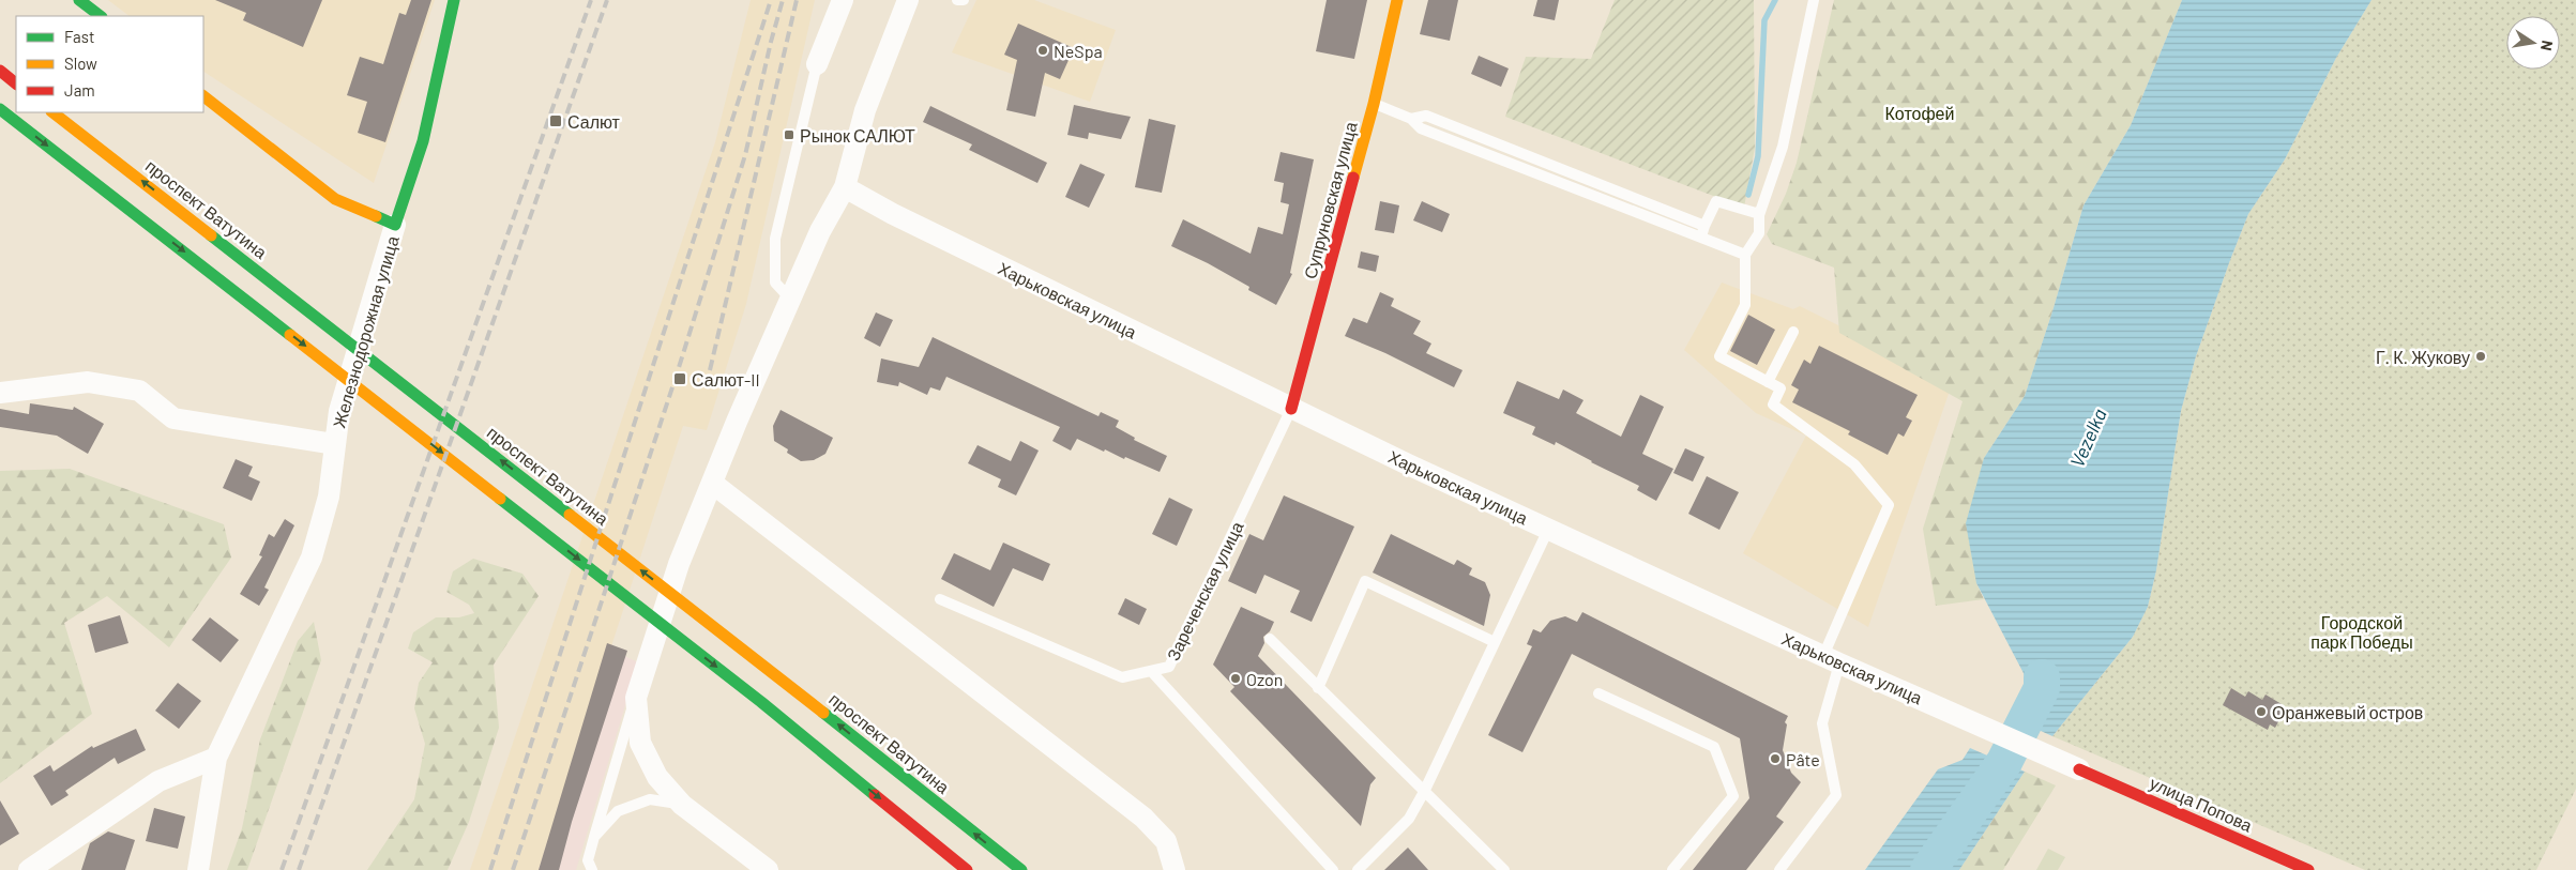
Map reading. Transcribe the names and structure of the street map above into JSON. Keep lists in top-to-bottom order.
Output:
{
  "streets": {
    "main road": [
      "Супруновская улица",
      "проспект Ватутина",
      "Железнодорожная улица",
      "улица Попова"
    ],
    "street": ["Харьковская улица"],
    "lane": ["Зареченская улица"]
  },
  "crossings": [
    ["Супруновская улица", "Харьковская улица"],
    ["Супруновская улица", "Зареченская улица"],
    ["Харьковская улица", "Зареченская улица"],
    ["Харьковская улица", "улица Попова"]
  ],
  "water": ["Vezelka"],
  "parks": ["Котофей", "Городской парк Победы"],
  "places": {
    "other": [
      "NeSpa",
      "Г. К. Жукову",
      "Ozon",
      "Оранжевый остров",
      "Pâte"
    ],
    "transit": ["Салют", "Рынок САЛЮТ", "Салют-II"]
  },
  "legend": ["Fast", "Slow", "Jam"],
  "north": "right"
}
